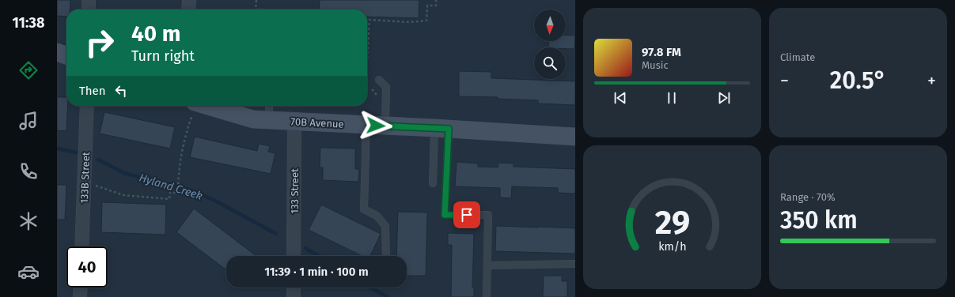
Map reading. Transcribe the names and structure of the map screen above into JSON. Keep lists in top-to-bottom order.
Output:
{
  "streets": {
    "street": ["70B Avenue", "133B Street", "133 Street"]
  },
  "crossings": [
    ["70B Avenue", "133 Street"]
  ],
  "water": ["Hyland Creek"],
  "north": "bottom",
  "page": {
    "tabs": "11:38",
    "tile": [
      "Climate",
      ["Range · 70%", "350 km"]
    ],
    "turn": ["40 m", "Turn right"],
    "song": ["97.8 FM", "Music"],
    "heat": ["−", "20.5°", "+"],
    "then": "Then",
    "limit": "40",
    "trip": "11:39 · 1 min · 100 m",
    "gauge": ["29", "km/h"]
  }
}
